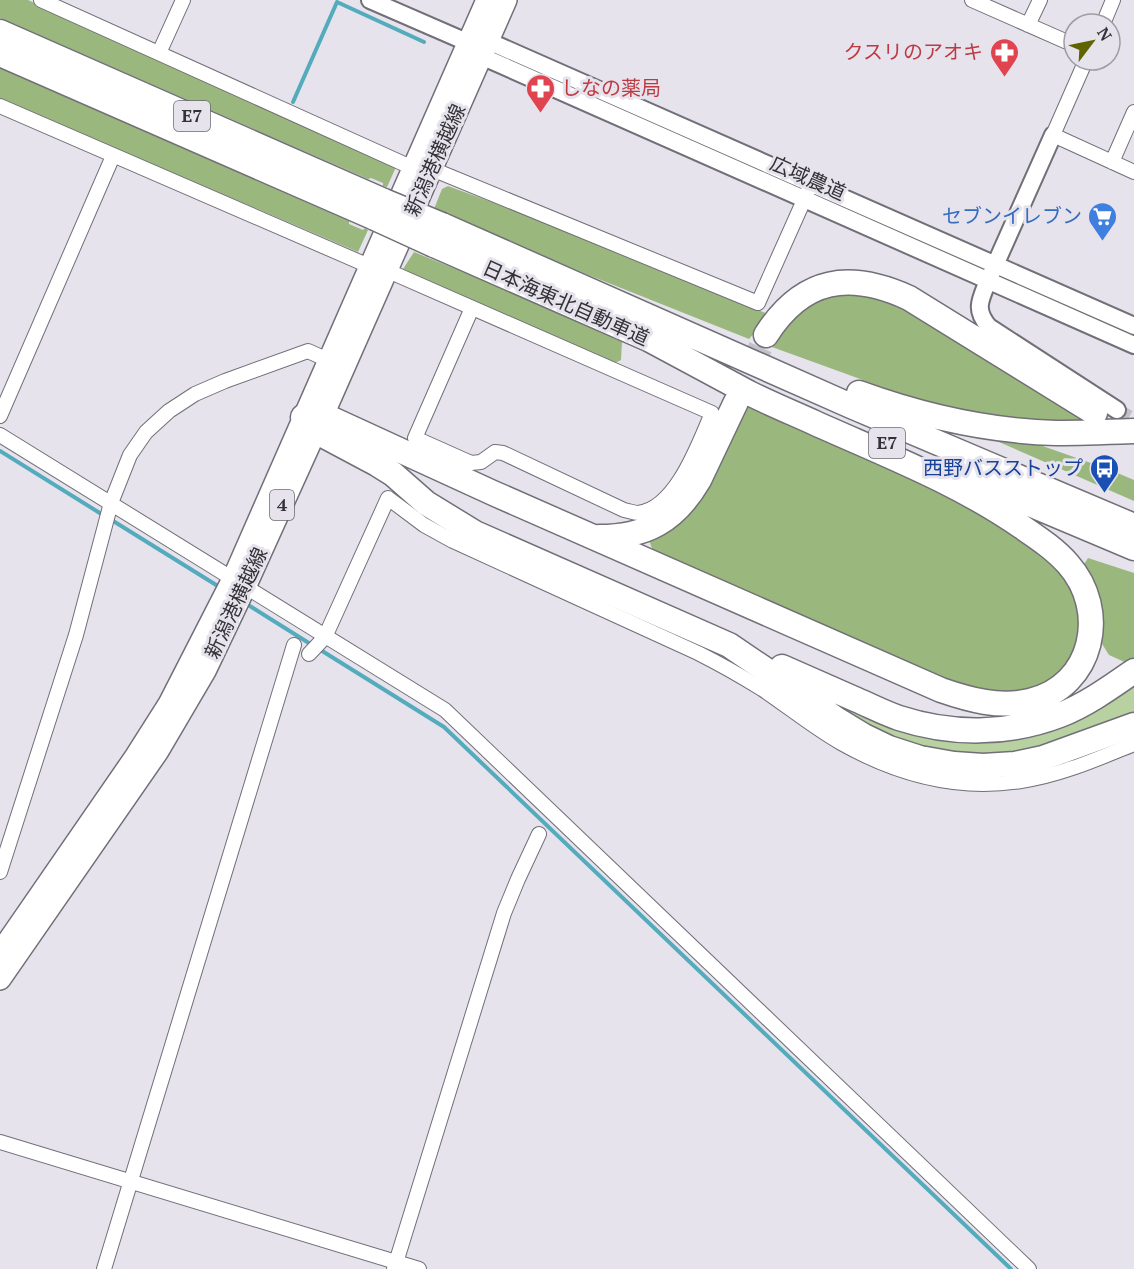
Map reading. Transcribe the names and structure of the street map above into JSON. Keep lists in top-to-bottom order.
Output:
{
  "streets": {
    "highway": ["E7", "日本海東北自動車道"],
    "main road": ["新潟港横越線", "4"],
    "street": ["広域農道"]
  },
  "crossings": [
    ["新潟港横越線", "広域農道"]
  ],
  "places": {
    "pharmacy": ["クスリのアオキ", "しなの薬局"],
    "supermarket": ["セブンイレブン"],
    "bus stop": ["西野バスストップ"]
  },
  "north": "top right"
}
